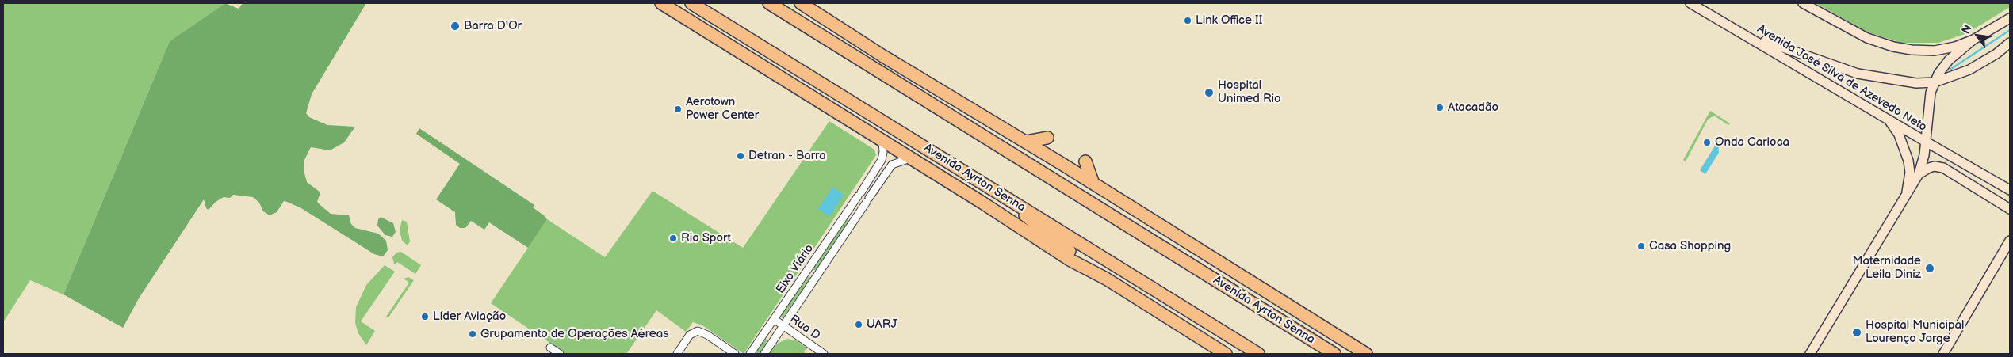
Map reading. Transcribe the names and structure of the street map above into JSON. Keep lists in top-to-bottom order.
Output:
{
  "streets": {
    "highway": ["Avenida Ayrton Senna"],
    "street": ["Avenida José Silva de Azevedo Neto", "Eixo Viário", "Rua D"]
  },
  "crossings": [
    ["Avenida Ayrton Senna", "Eixo Viário"],
    ["Eixo Viário", "Rua D"]
  ],
  "places": [
    "Link Office II",
    "Barra D'Or",
    "Hospital Unimed Rio",
    "Atacadão",
    "Aerotown Power Center",
    "Onda Carioca",
    "Detran - Barra",
    "Rio Sport",
    "Casa Shopping",
    "Maternidade Leila Diniz",
    "Líder Aviação",
    "UARJ",
    "Hospital Municipal Lourenço Jorge",
    "Grupamento de Operações Aéreas"
  ],
  "north": "top left"
}
